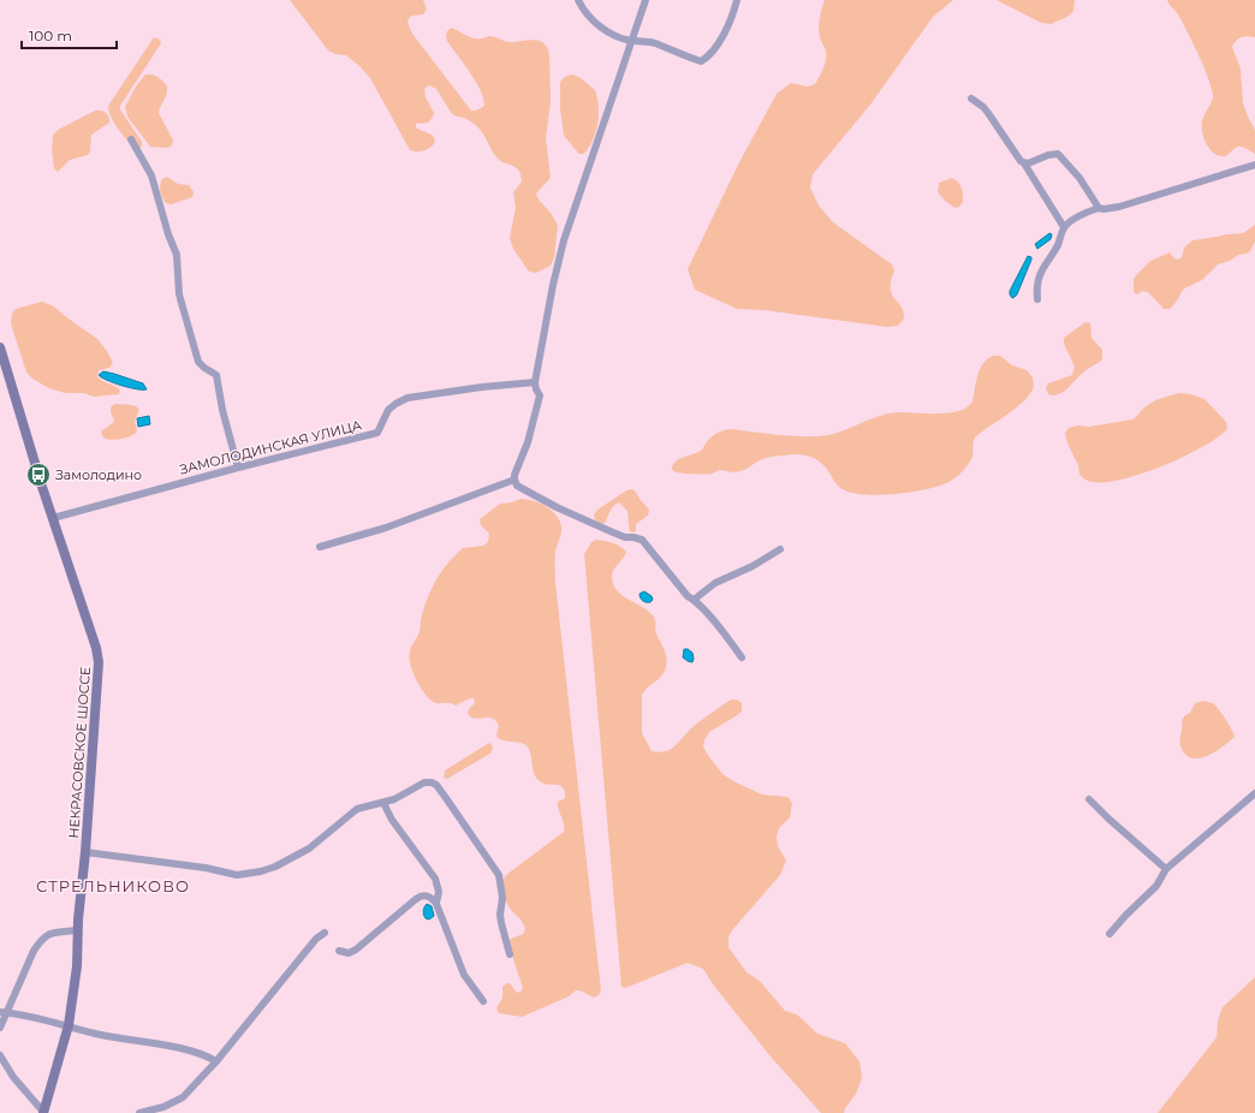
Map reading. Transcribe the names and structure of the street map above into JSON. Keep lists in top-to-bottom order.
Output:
{
  "streets": {
    "street": ["ЗАМОЛОДИНСКАЯ УЛИЦА", "НЕКРАСОВСКОЕ ШОССЕ"]
  },
  "crossings": [
    ["ЗАМОЛОДИНСКАЯ УЛИЦА", "НЕКРАСОВСКОЕ ШОССЕ"]
  ],
  "districts": ["СТРЕЛЬНИКОВО"],
  "places": {
    "bus stop": ["Замолодино"]
  },
  "scale_bar": "100 m"
}
